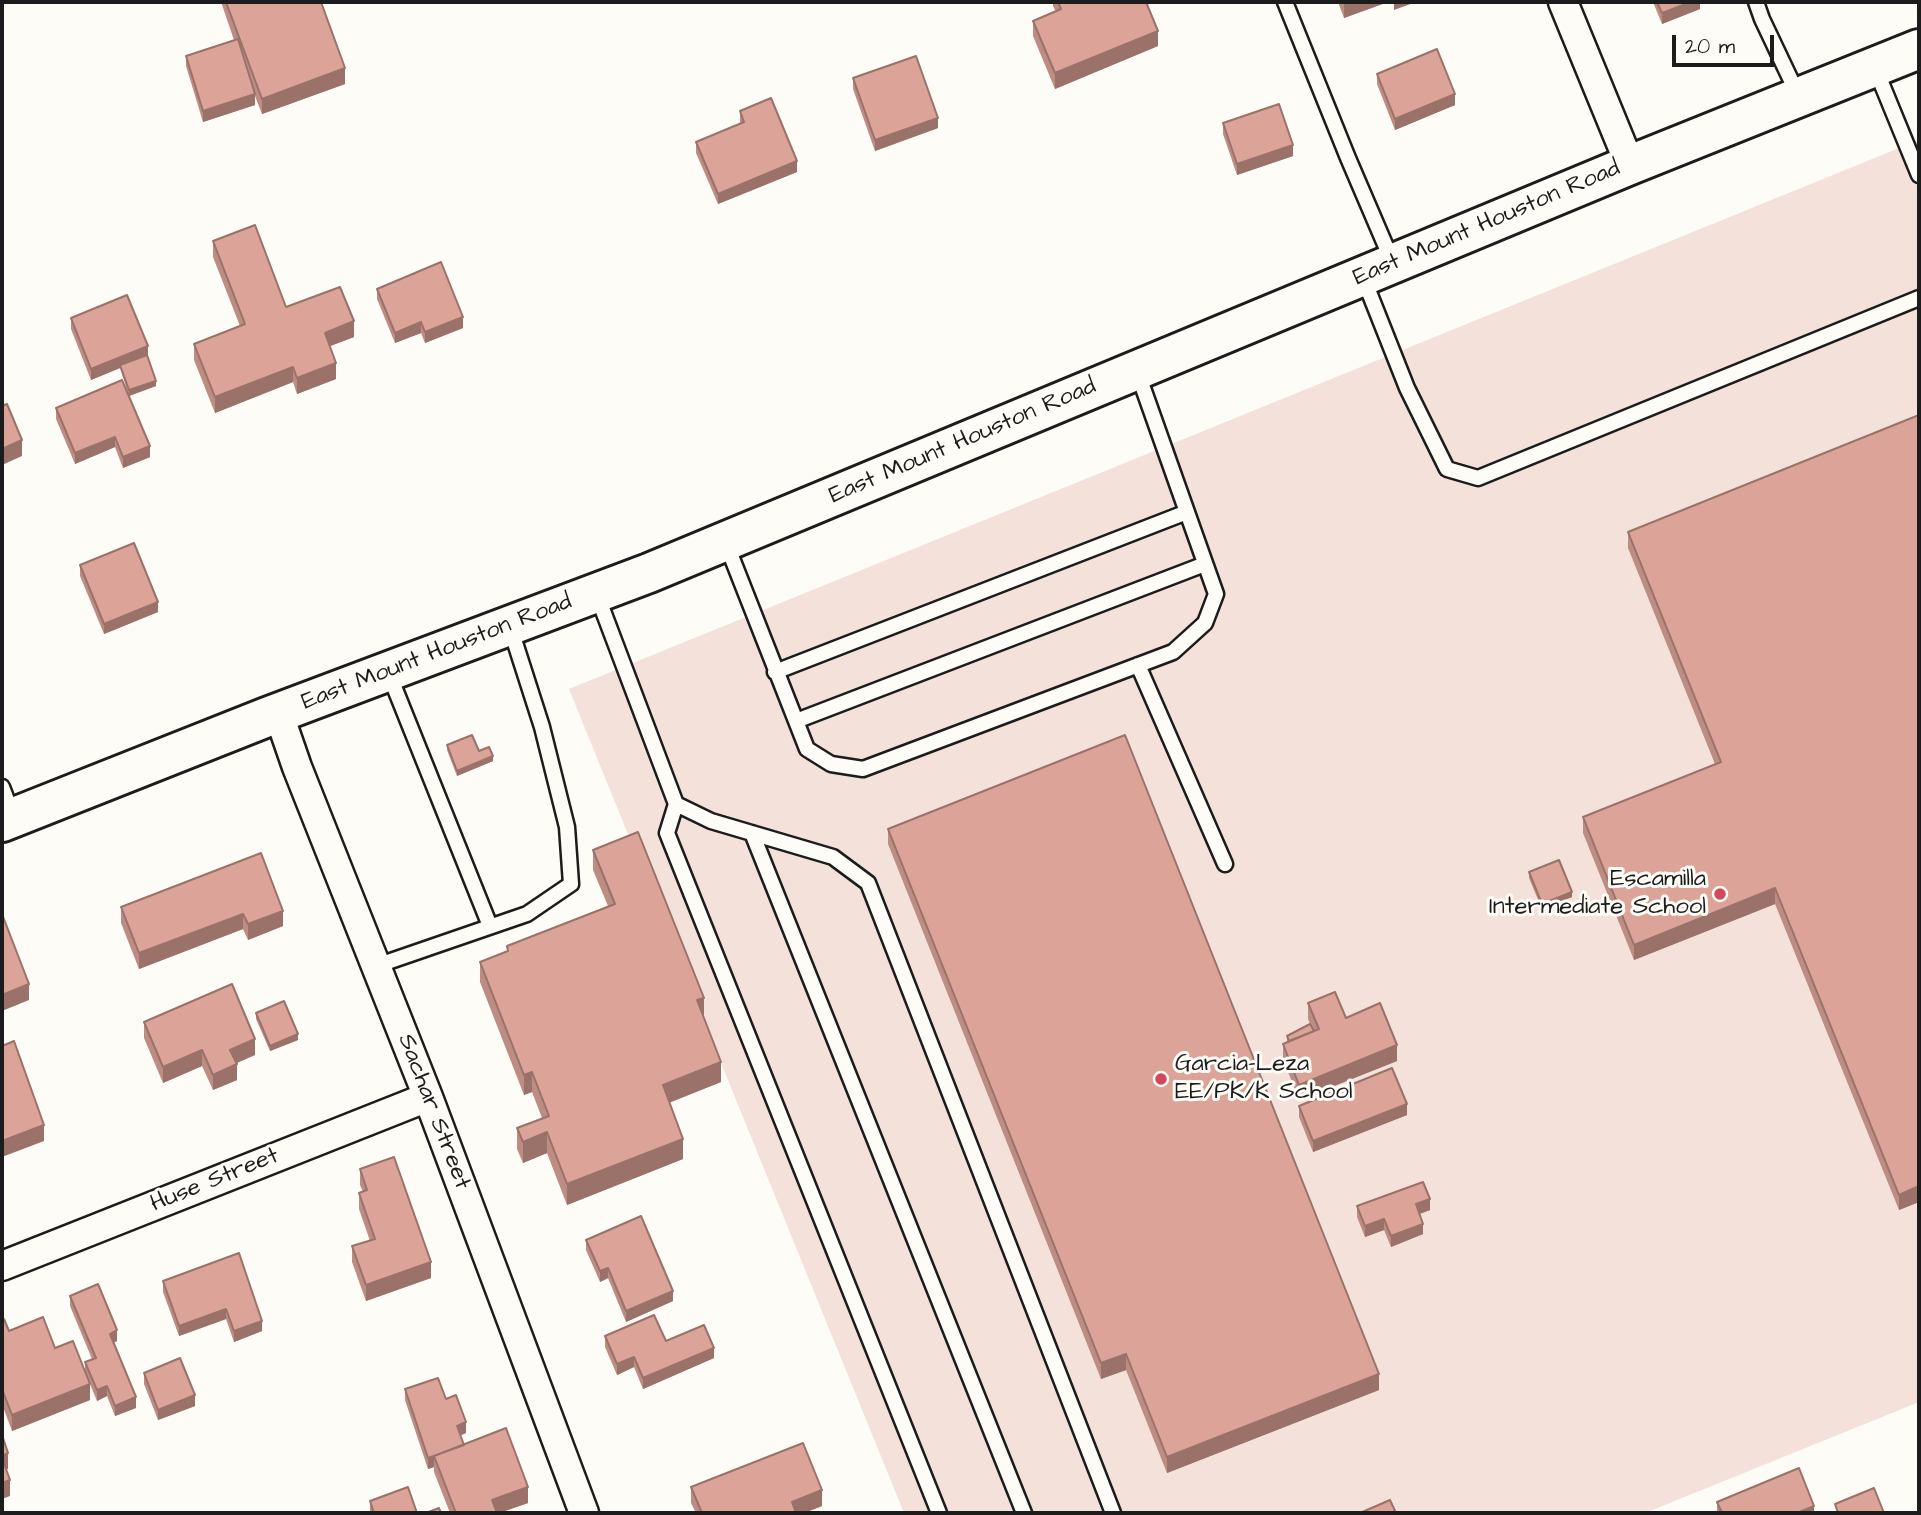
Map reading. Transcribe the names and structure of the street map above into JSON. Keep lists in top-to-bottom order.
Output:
{
  "streets": {
    "main road": ["East Mount Houston Road"],
    "street": ["Sachar Street", "Huse Street"]
  },
  "crossings": [
    ["East Mount Houston Road", "Sachar Street"],
    ["Sachar Street", "Huse Street"]
  ],
  "places": ["Escamilla Intermediate School", "Garcia-Leza EE/PK/K School"],
  "scale_bar": "20 m"
}
